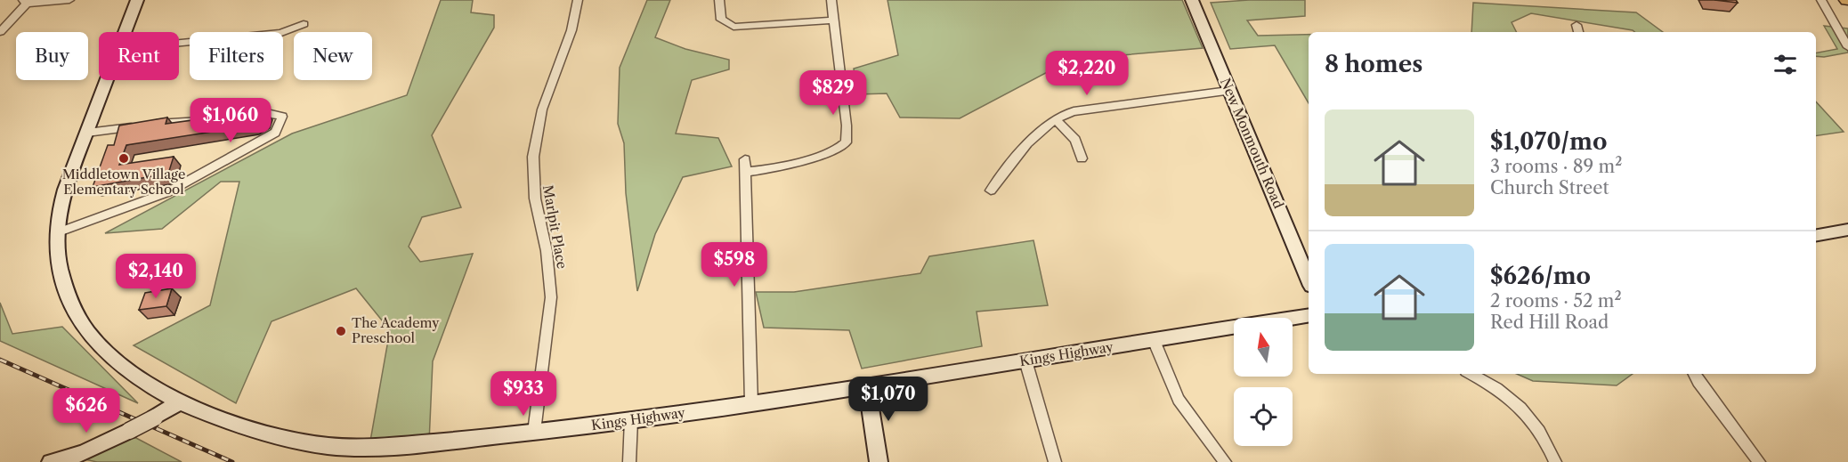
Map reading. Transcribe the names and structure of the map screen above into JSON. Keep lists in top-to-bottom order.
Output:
{
  "streets": {
    "street": ["New Monmouth Road", "Marlpit Place", "Kings Highway"]
  },
  "crossings": [
    ["Marlpit Place", "Kings Highway"]
  ],
  "places": ["Middletown Village Elementary School", "The Academy Preschool"],
  "north": "top",
  "page": {
    "chip": [
      "Buy",
      "Rent",
      "Filters",
      "New"
    ],
    "heading": "8 homes",
    "price": [
      "$2,220",
      "$829",
      "$1,060",
      "$598",
      "$2,140",
      "$933",
      "$1,070",
      "$626"
    ],
    "list": [
      {
        "name": "$1,070/mo",
        "note": "3 rooms · 89 m² · Church Street"
      },
      {
        "name": "$626/mo",
        "note": "2 rooms · 52 m² · Red Hill Road"
      }
    ]
  }
}
